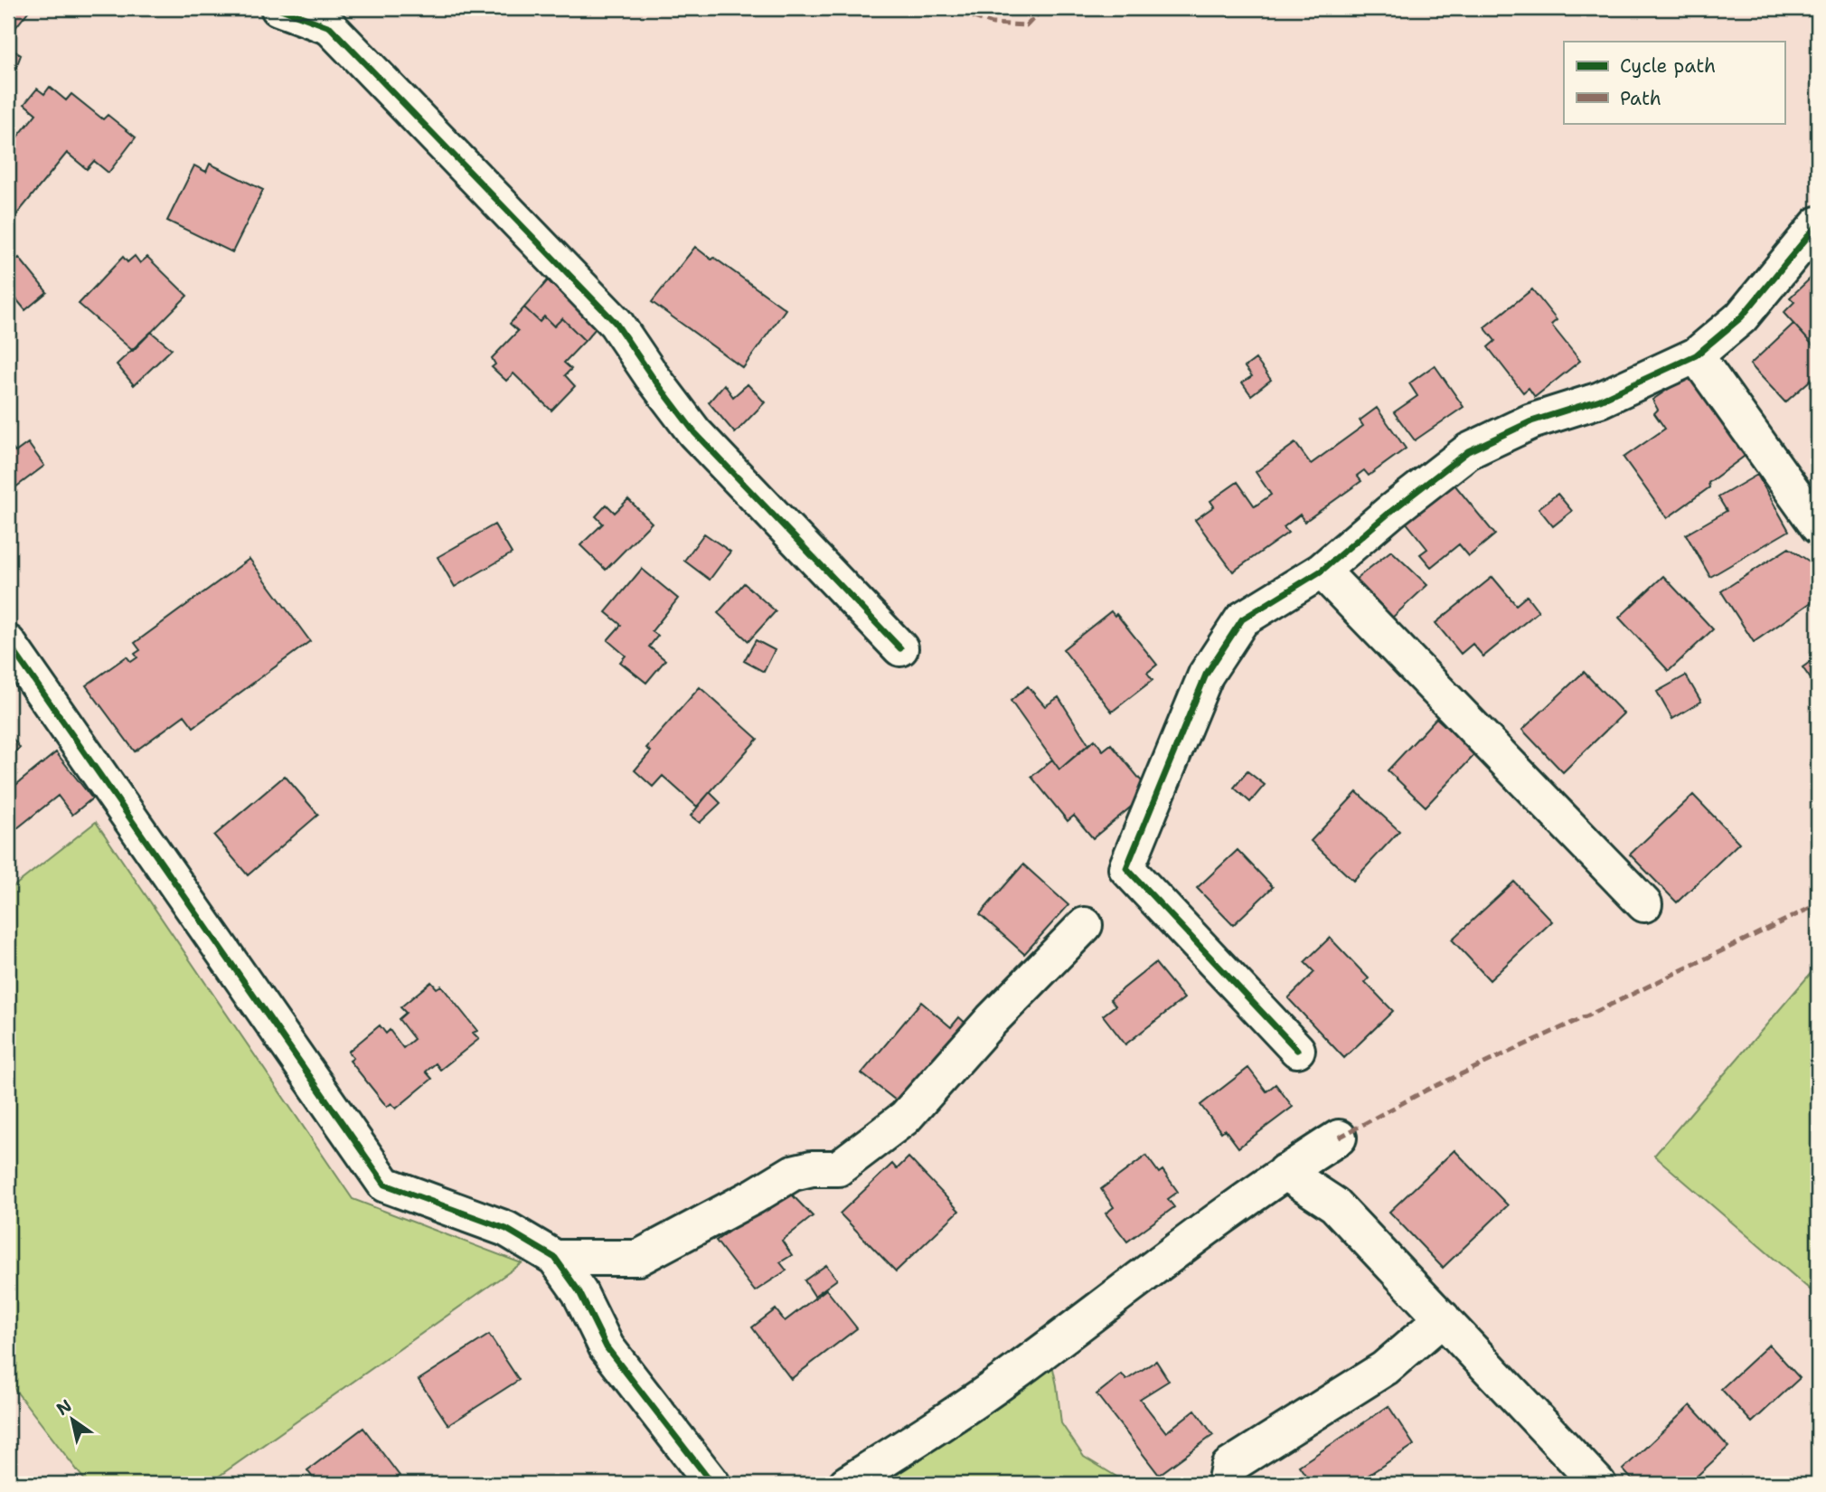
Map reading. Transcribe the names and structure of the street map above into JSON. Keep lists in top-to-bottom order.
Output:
{
  "legend": ["Cycle path", "Path"],
  "north": "top left"
}
